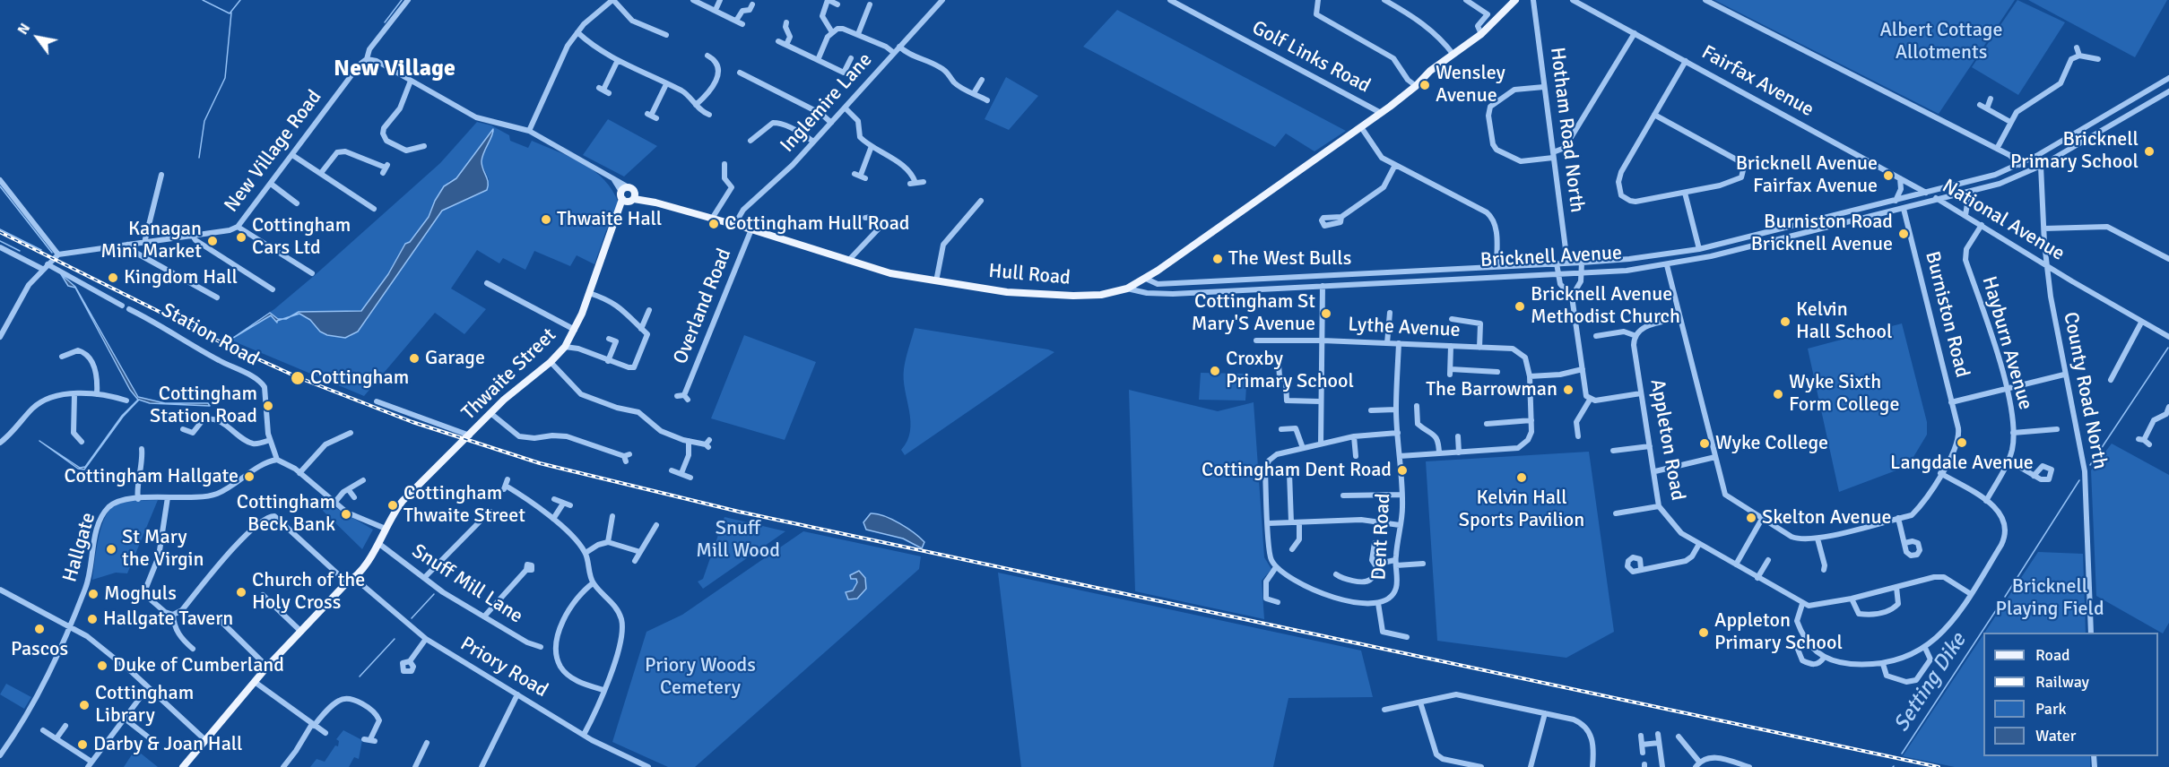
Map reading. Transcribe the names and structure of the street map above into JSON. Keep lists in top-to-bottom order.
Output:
{
  "streets": {
    "main road": ["Hull Road", "Thwaite Street"],
    "street": [
      "Golf Links Road",
      "Fairfax Avenue",
      "Inglemire Lane",
      "Hotham Road North",
      "New Village Road",
      "National Avenue",
      "Bricknell Avenue",
      "Overland Road",
      "Burniston Road",
      "Lythe Avenue",
      "Station Road",
      "Hayburn Avenue",
      "County Road North",
      "Appleton Road",
      "Dent Road",
      "Hallgate",
      "Snuff Mill Lane",
      "Priory Road"
    ]
  },
  "crossings": [
    ["Golf Links Road", "Hull Road"],
    ["Fairfax Avenue", "National Avenue"],
    ["Fairfax Avenue", "Bricknell Avenue"],
    ["Inglemire Lane", "Hull Road"],
    ["Hotham Road North", "Bricknell Avenue"],
    ["National Avenue", "Bricknell Avenue"],
    ["National Avenue", "Hayburn Avenue"],
    ["National Avenue", "County Road North"],
    ["Bricknell Avenue", "Hull Road"],
    ["Bricknell Avenue", "Burniston Road"],
    ["Bricknell Avenue", "County Road North"],
    ["Hull Road", "Overland Road"],
    ["Hull Road", "Thwaite Street"],
    ["Lythe Avenue", "Dent Road"],
    ["Station Road", "Hallgate"],
    ["Thwaite Street", "Snuff Mill Lane"],
    ["Thwaite Street", "Priory Road"]
  ],
  "districts": ["New Village"],
  "water": ["Setting Dike"],
  "parks": [
    "Albert Cottage Allotments",
    "Snuff Mill Wood",
    "Bricknell Playing Field",
    "Priory Woods Cemetery"
  ],
  "places": [
    "Wensley Avenue",
    "Bricknell Primary School",
    "Bricknell Avenue Fairfax Avenue",
    "Thwaite Hall",
    "Cottingham Hull Road",
    "Burniston Road Bricknell Avenue",
    "Cottingham Cars Ltd",
    "Kanagan Mini Market",
    "The West Bulls",
    "Kingdom Hall",
    "Bricknell Avenue Methodist Church",
    "Cottingham St Mary'S Avenue",
    "Kelvin Hall School",
    "Garage",
    "Croxby Primary School",
    "Cottingham",
    "The Barrowman",
    "Wyke Sixth Form College",
    "Cottingham Station Road",
    "Langdale Avenue",
    "Wyke College",
    "Cottingham Dent Road",
    "Cottingham Hallgate",
    "Kelvin Hall Sports Pavilion",
    "Cottingham Thwaite Street",
    "Cottingham Beck Bank",
    "Skelton Avenue",
    "St Mary the Virgin",
    "Church of the Holy Cross",
    "Moghuls",
    "Hallgate Tavern",
    "Pascos",
    "Appleton Primary School",
    "Duke of Cumberland",
    "Cottingham Library",
    "Darby & Joan Hall"
  ],
  "legend": [
    "Road",
    "Railway",
    "Park",
    "Water"
  ],
  "north": "top left"
}
